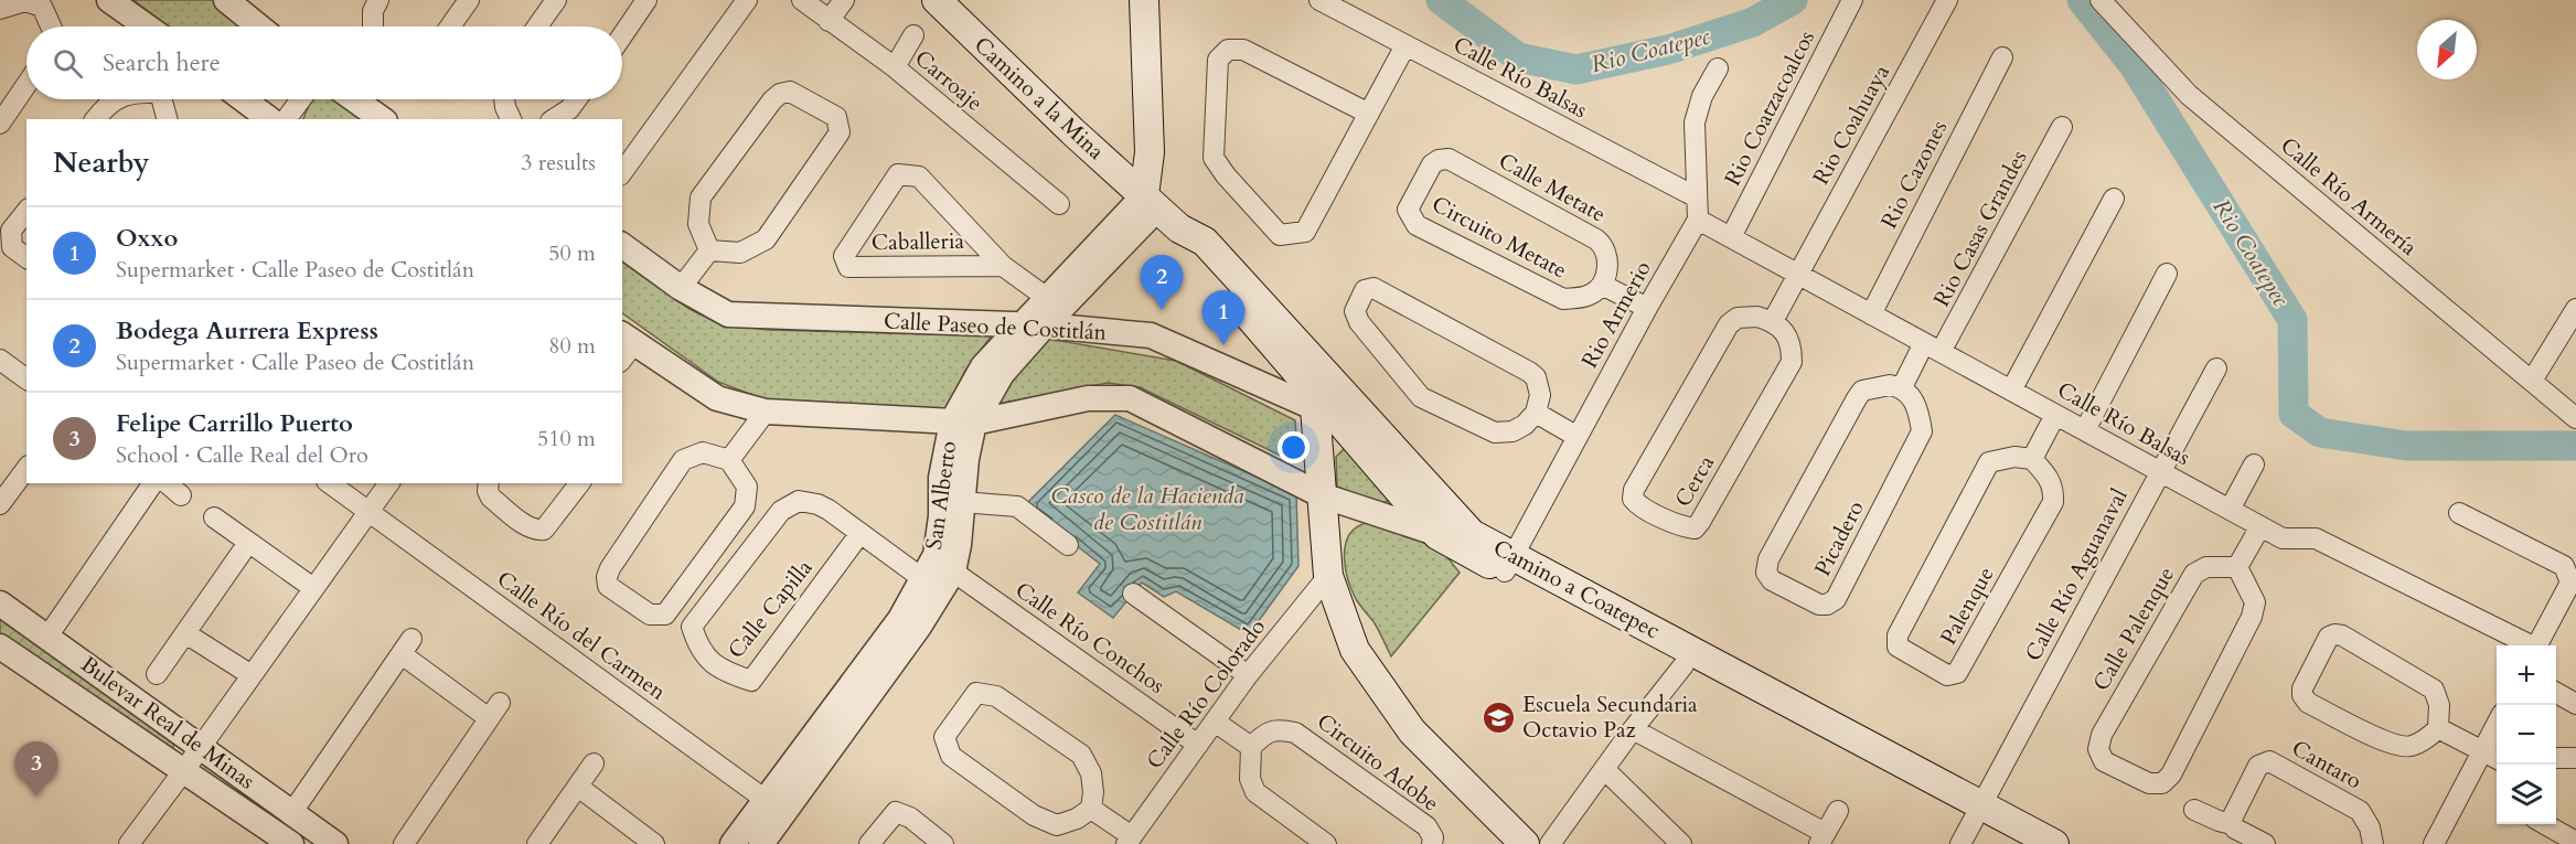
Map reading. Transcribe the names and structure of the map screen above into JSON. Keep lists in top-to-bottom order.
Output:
{
  "streets": {
    "main road": ["Camino a la Mina", "Camino a Coatepec"],
    "street": [
      "Calle Río Balsas",
      "Carroaje",
      "Rio Coatzacoalcos",
      "Rio Coahuaya",
      "Rio Cazones",
      "Calle Metate",
      "Calle Río Armería",
      "Rio Casas Grandes",
      "Circuito Metate",
      "Caballeria",
      "Rio Armerio",
      "Calle Paseo de Costitlán",
      "Cerca",
      "San Alberto",
      "Picadero",
      "Calle Río Aguanaval",
      "Palenque",
      "Calle Capilla",
      "Calle Palenque",
      "Calle Río del Carmen",
      "Calle Río Conchos",
      "Calle Río Colorado",
      "Bulevar Real de Minas",
      "Circuito Adobe",
      "Cantaro"
    ]
  },
  "crossings": [
    ["Calle Río Balsas", "Rio Coatzacoalcos"],
    ["Calle Río Balsas", "Rio Coahuaya"],
    ["Calle Río Balsas", "Rio Cazones"],
    ["Calle Río Balsas", "Rio Casas Grandes"],
    ["Calle Río Balsas", "Rio Armerio"],
    ["Calle Río Balsas", "Calle Río Aguanaval"],
    ["Camino a la Mina", "San Alberto"],
    ["Camino a la Mina", "Camino a Coatepec"],
    ["Calle Metate", "Circuito Metate"],
    ["Caballeria", "San Alberto"],
    ["Rio Armerio", "Camino a Coatepec"],
    ["Calle Paseo de Costitlán", "San Alberto"],
    ["Calle Paseo de Costitlán", "Camino a Coatepec"],
    ["San Alberto", "Camino a Coatepec"],
    ["San Alberto", "Calle Río del Carmen"],
    ["San Alberto", "Calle Río Conchos"],
    ["Calle Río Aguanaval", "Camino a Coatepec"],
    ["Calle Río Conchos", "Calle Río Colorado"]
  ],
  "water": ["Rio Coatepec", "Casco de la Hacienda de Costitlán"],
  "places": {
    "school or university": ["Escuela Secundaria Octavio Paz"]
  },
  "north": "bottom left",
  "page": {
    "search": "Search here",
    "heading": ["Nearby", "3 results"],
    "list": [
      {
        "mark": "1",
        "name": "Oxxo",
        "note": "Supermarket · Calle Paseo de Costitlán",
        "value": "50 m"
      },
      {
        "mark": "2",
        "name": "Bodega Aurrera Express",
        "note": "Supermarket · Calle Paseo de Costitlán",
        "value": "80 m"
      },
      {
        "mark": "3",
        "name": "Felipe Carrillo Puerto",
        "note": "School · Calle Real del Oro",
        "value": "510 m"
      }
    ],
    "pins": ["2", "1", "3"],
    "map_buttons": ["+", "−"]
  }
}
